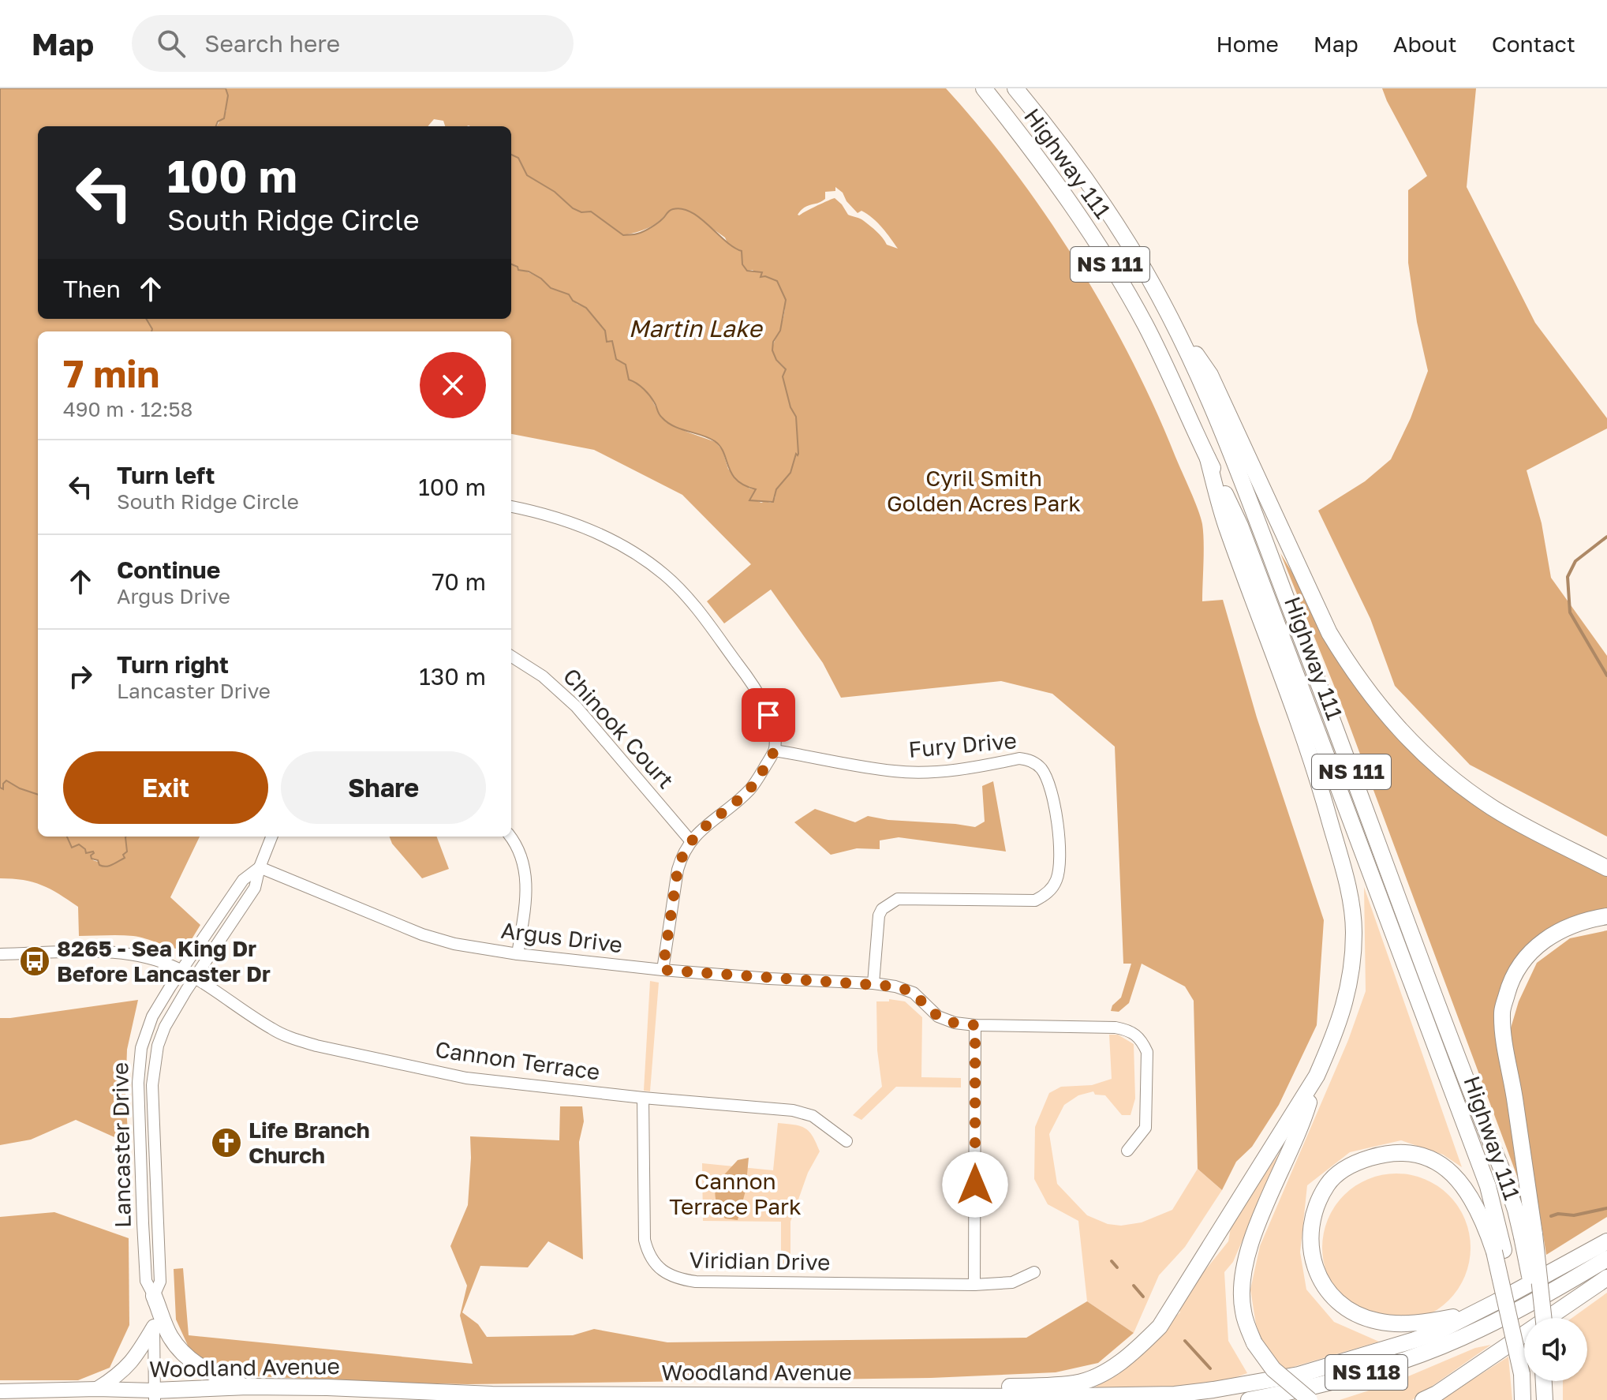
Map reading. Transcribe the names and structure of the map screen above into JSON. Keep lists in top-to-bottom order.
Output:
{
  "streets": {
    "highway": [
      "Highway 111",
      "NS 111",
      "Woodland Avenue",
      "NS 118"
    ],
    "street": [
      "Chinook Court",
      "Fury Drive",
      "Argus Drive",
      "Cannon Terrace",
      "Lancaster Drive",
      "Viridian Drive"
    ]
  },
  "crossings": [
    ["Fury Drive", "Argus Drive"],
    ["Argus Drive", "Lancaster Drive"],
    ["Cannon Terrace", "Lancaster Drive"],
    ["Cannon Terrace", "Viridian Drive"],
    ["Lancaster Drive", "Woodland Avenue"],
    ["Woodland Avenue", "NS 118"]
  ],
  "water": ["Martin Lake"],
  "parks": ["Cyril Smith Golden Acres Park", "Cannon Terrace Park"],
  "places": {
    "bus stop": ["8265 - Sea King Dr Before Lancaster Dr"],
    "church": ["Life Branch Church"]
  },
  "page": {
    "header": "Map",
    "search": "Search here",
    "nav": [
      "Home",
      "Map",
      "About",
      "Contact"
    ],
    "turn": ["100 m", "South Ridge Circle"],
    "then": "Then",
    "heading": ["7 min", "490 m · 12:58"],
    "list": [
      {
        "name": "Turn left",
        "note": "South Ridge Circle",
        "value": "100 m"
      },
      {
        "name": "Continue",
        "note": "Argus Drive",
        "value": "70 m"
      },
      {
        "name": "Turn right",
        "note": "Lancaster Drive",
        "value": "130 m"
      }
    ],
    "buttons": ["Exit", "Share"]
  }
}
